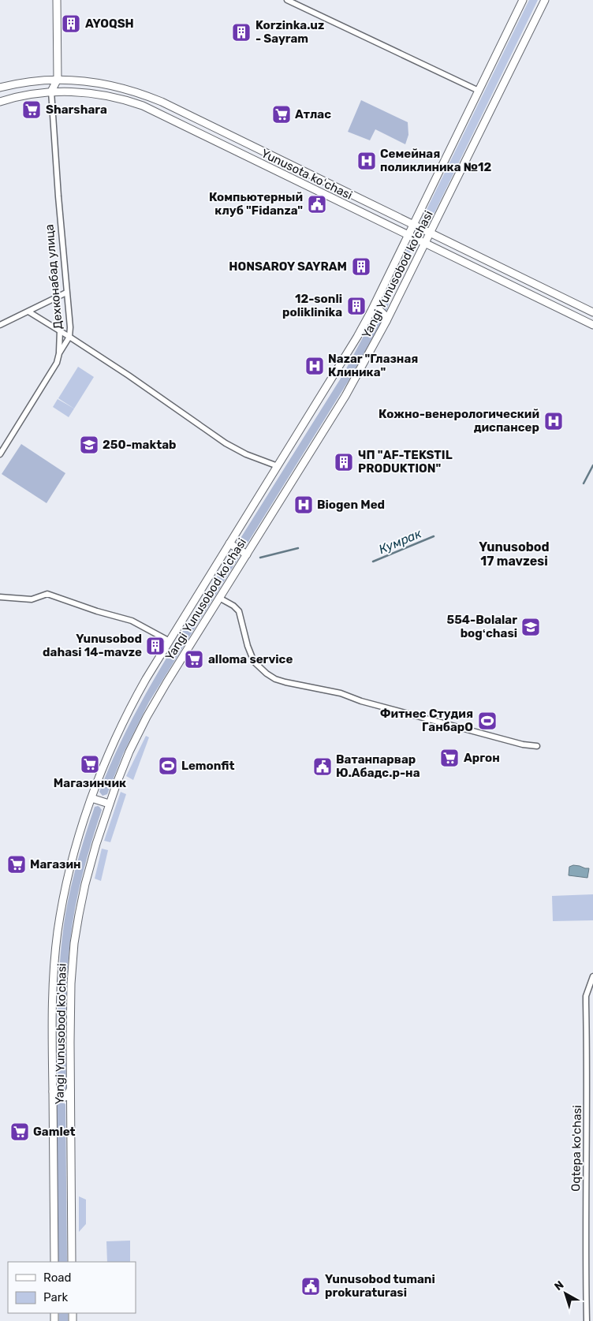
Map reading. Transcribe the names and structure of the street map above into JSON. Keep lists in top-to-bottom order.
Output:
{
  "streets": {
    "main road": ["Yunusota koʻchasi", "Yangi Yunusobod ko'chasi", "Дехконабад улица"],
    "street": ["Oqtepa ko'chasi"]
  },
  "crossings": [
    ["Yunusota koʻchasi", "Yangi Yunusobod ko'chasi"],
    ["Yunusota koʻchasi", "Дехконабад улица"],
    ["Yangi Yunusobod ko'chasi", "Дехконабад улица"]
  ],
  "districts": ["Yunusobod 17 mavzesi"],
  "water": ["Кумрак"],
  "places": {
    "building": [
      "AYOQSH",
      "Korzinka.uz - Sayram",
      "HONSAROY SAYRAM",
      "12-sonli poliklinika",
      "ЧП \"AF-TEKSTIL PRODUKTION\"",
      "Yunusobod dahasi 14-mavze"
    ],
    "supermarket": [
      "Sharshara",
      "Атлас",
      "alloma service",
      "Аргон",
      "Магазинчик",
      "Магазин",
      "Gamlet"
    ],
    "hospital": [
      "Семейная поликлиника №12",
      "Nazar \"Глазная Клиника\"",
      "Кожно-венерологический диспансер",
      "Biogen Med"
    ],
    "public building": ["Компьютерный клуб \"Fidanza\"", "Ватанпарвар Ю.Абадс.р-на", "Yunusobod tumani prokuraturasi"],
    "school or university": ["250-maktab", "554-Bolalar bogʻchasi"],
    "sports": ["Фитнес Студия ГанбарО", "Lemonfit"]
  },
  "legend": ["Road", "Park"],
  "north": "top left"
}
